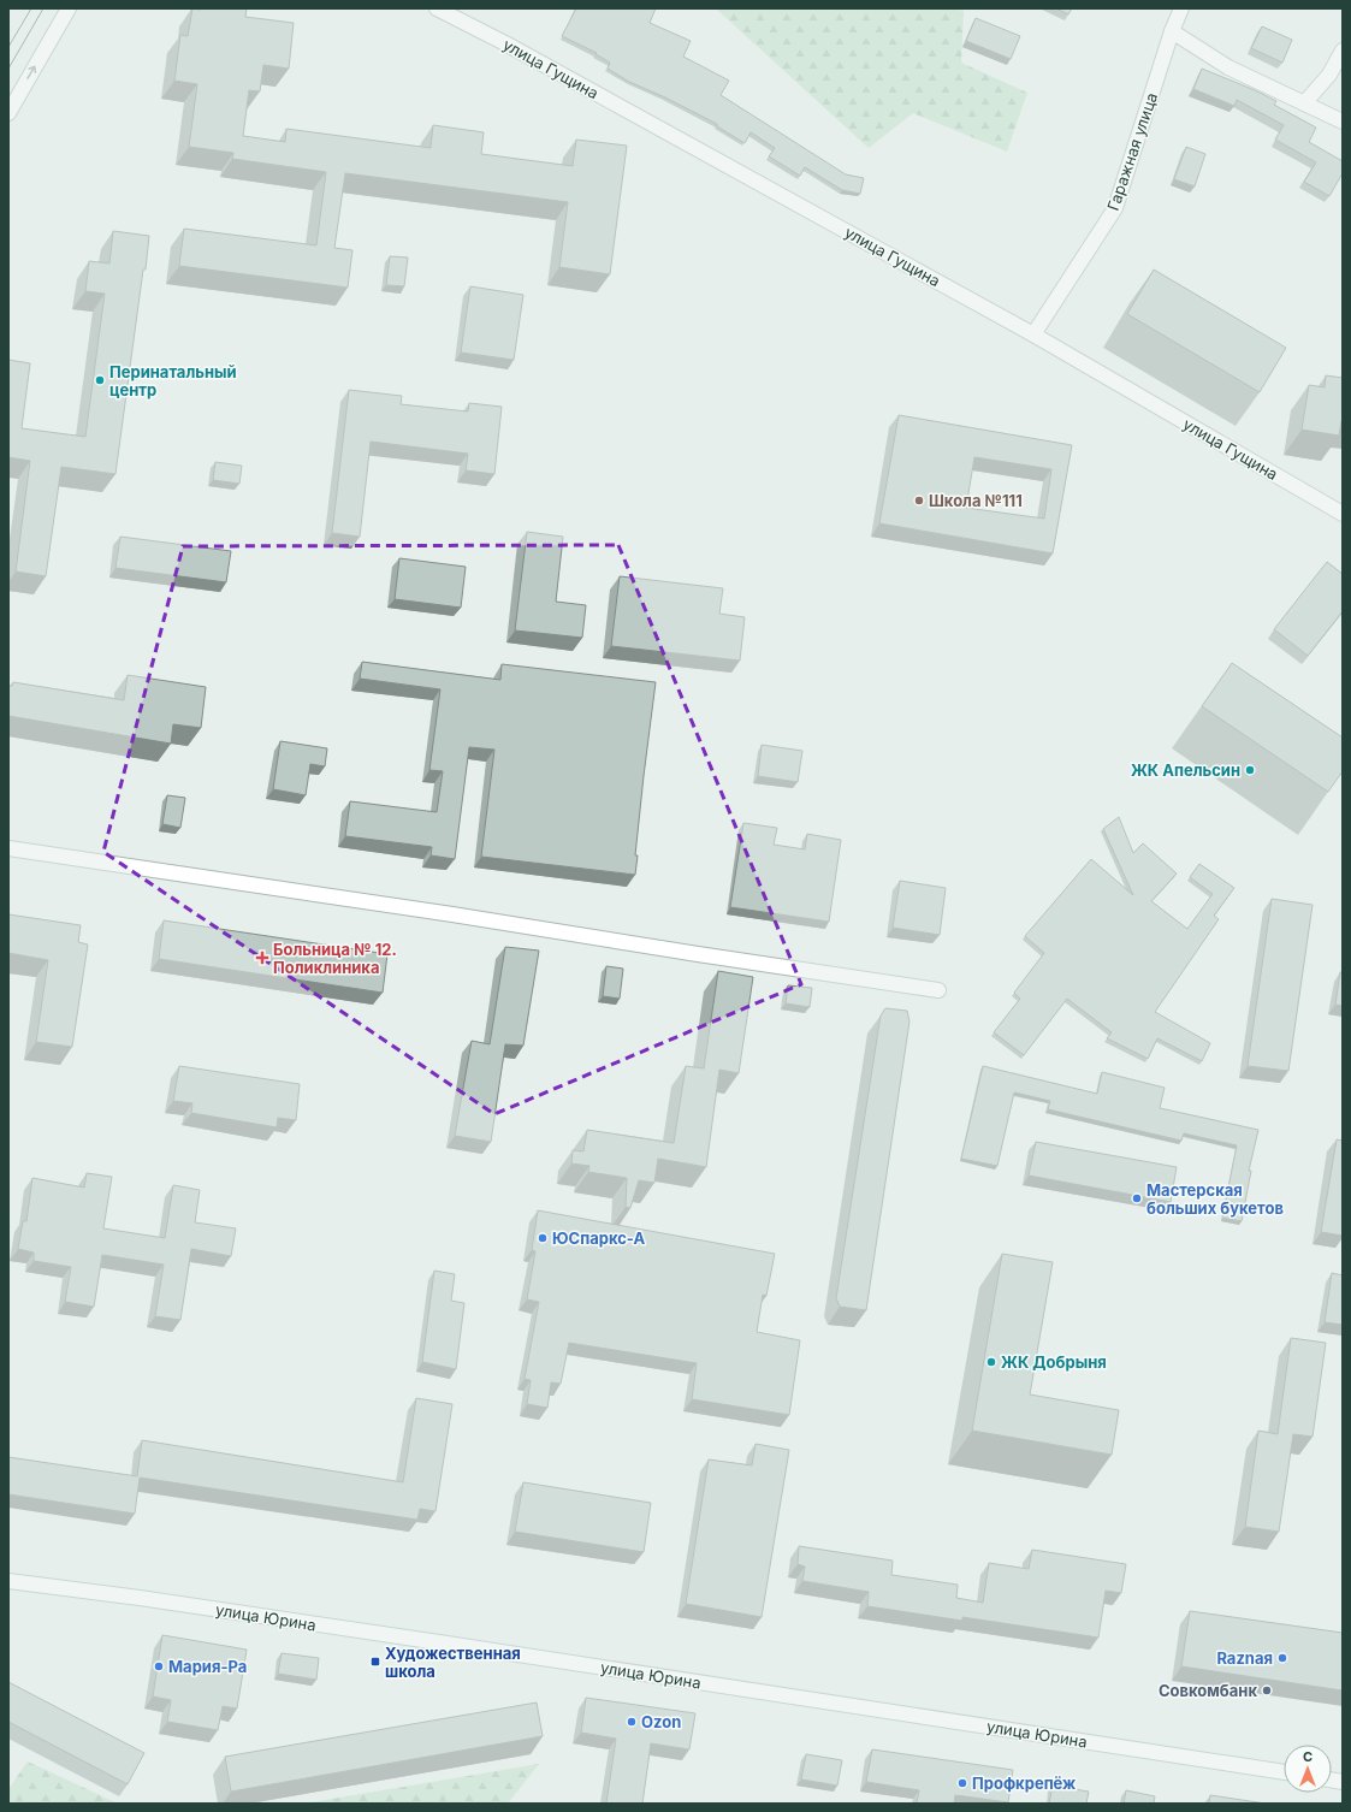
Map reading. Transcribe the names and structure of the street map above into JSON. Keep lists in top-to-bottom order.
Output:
{
  "streets": {
    "street": ["улица Гущина", "Гаражная улица", "улица Юрина"]
  },
  "crossings": [
    ["улица Гущина", "Гаражная улица"]
  ],
  "places": {
    "other": [
      "Перинатальный центр",
      "Школа №111",
      "ЖК Апельсин",
      "Мастерская больших букетов",
      "ЮСпаркс-А",
      "ЖК Добрыня",
      "Raznaя",
      "Мария-Ра",
      "Совкомбанк",
      "Ozon",
      "Профкрепёж"
    ],
    "health": ["Больница № 12. Поликлиника"],
    "transit": ["Художественная школа"]
  },
  "north": "top"
}
